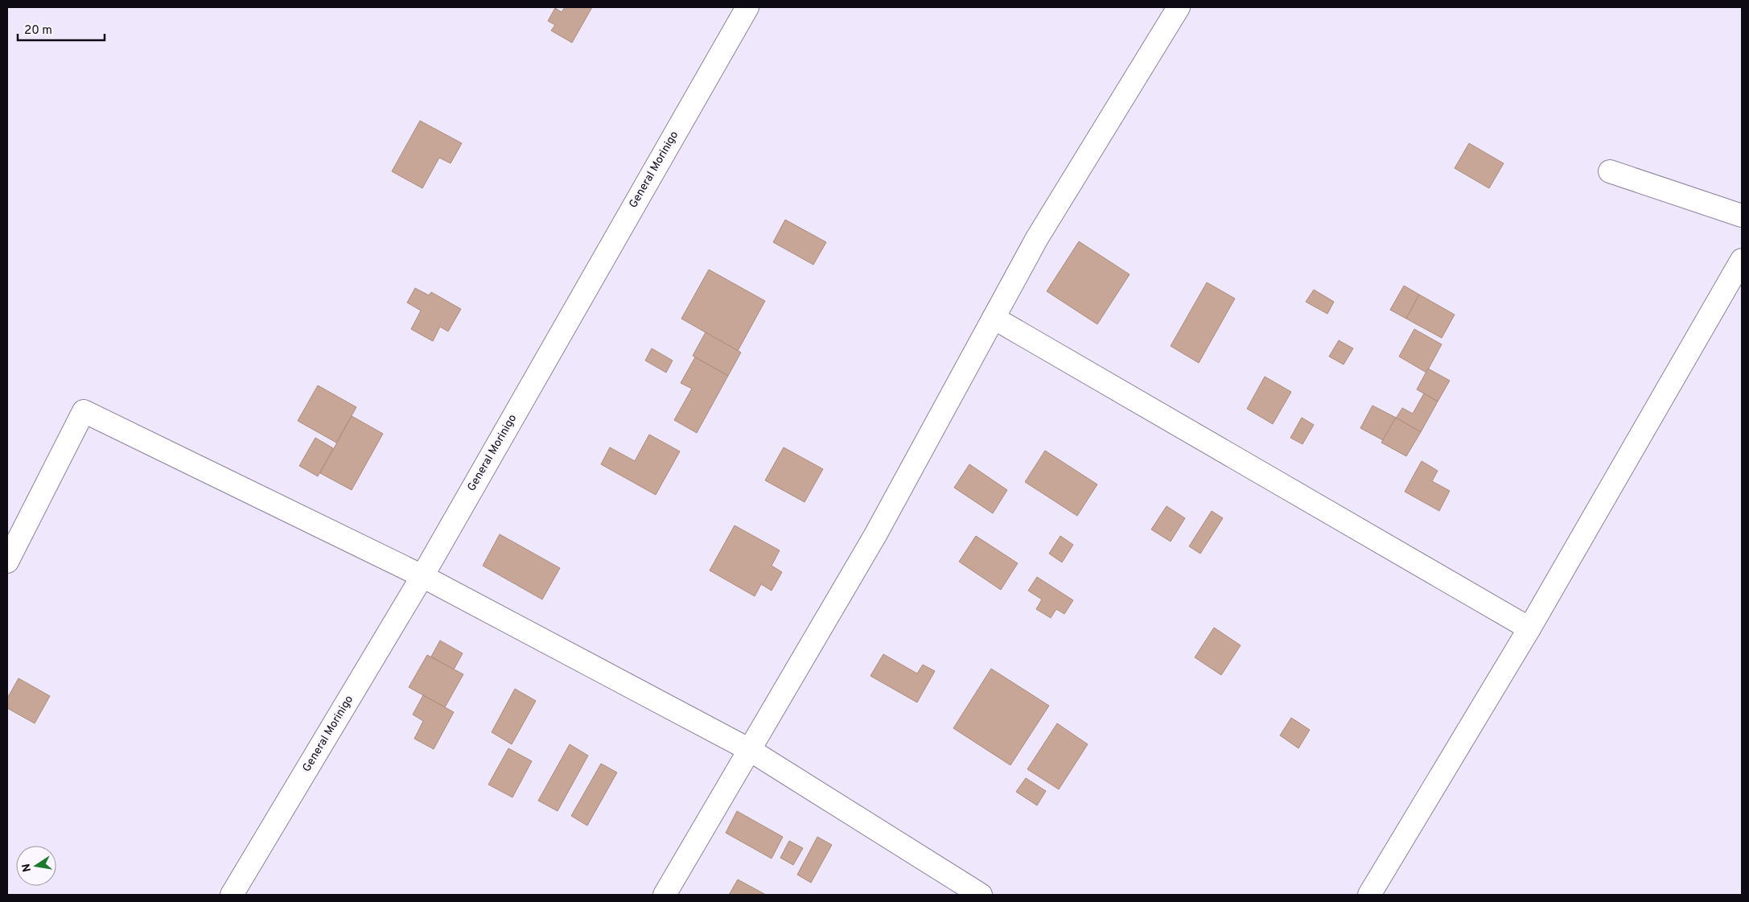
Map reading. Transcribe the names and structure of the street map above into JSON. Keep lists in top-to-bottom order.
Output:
{
  "streets": {
    "street": ["General Morinigo"]
  },
  "scale_bar": "20 m",
  "north": "left"
}
